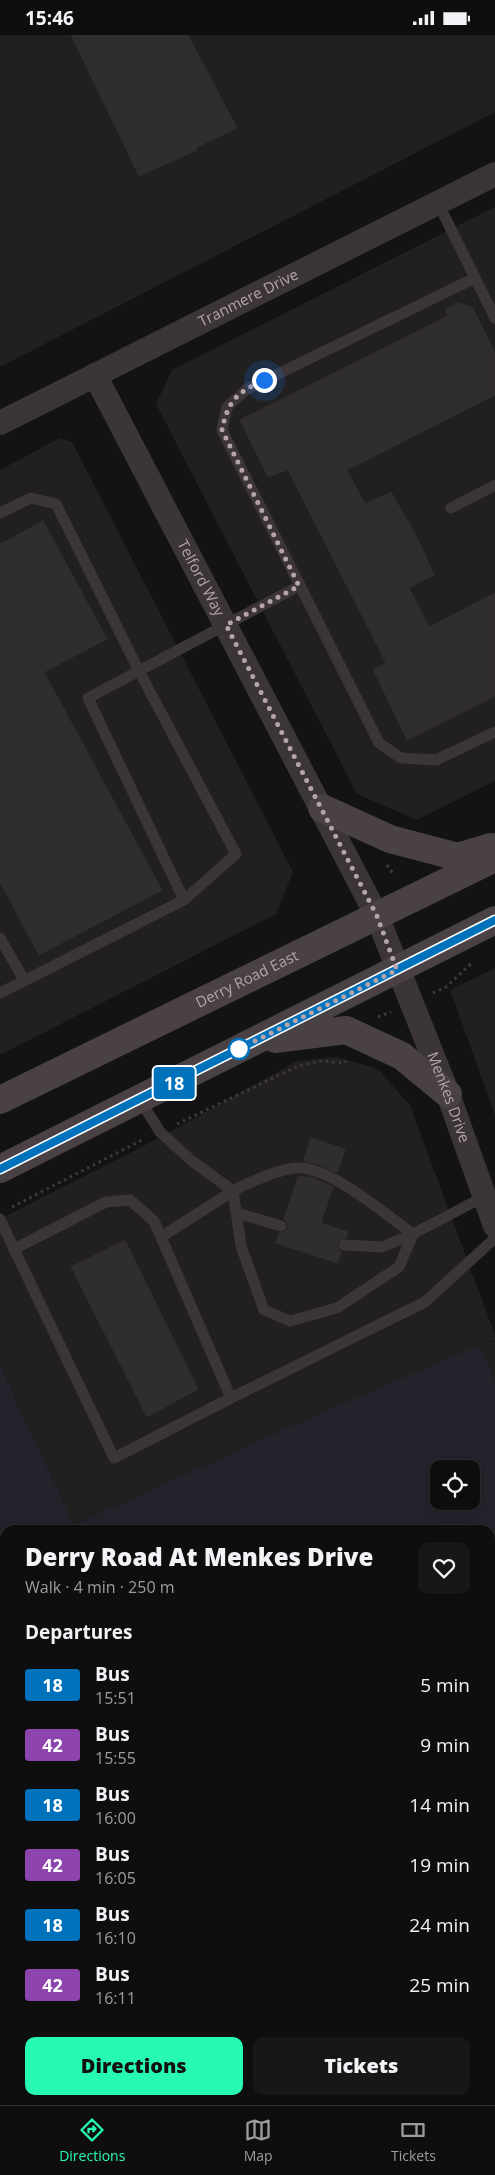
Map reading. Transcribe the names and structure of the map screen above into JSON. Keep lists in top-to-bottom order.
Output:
{
  "streets": {
    "main road": ["Derry Road East"],
    "street": ["Tranmere Drive", "Telford Way", "Menkes Drive"]
  },
  "crossings": [
    ["Tranmere Drive", "Telford Way"],
    ["Telford Way", "Derry Road East"],
    ["Telford Way", "Menkes Drive"]
  ],
  "lines": ["bus line 18"],
  "page": {
    "status": "15:46",
    "on_map": "18",
    "heading": [
      ["Derry Road At Menkes Drive", "Walk · 4 min · 250 m"],
      "Departures"
    ],
    "list": [
      {
        "mark": "18",
        "name": "Bus",
        "note": "15:51",
        "value": "5 min"
      },
      {
        "mark": "42",
        "name": "Bus",
        "note": "15:55",
        "value": "9 min"
      },
      {
        "mark": "18",
        "name": "Bus",
        "note": "16:00",
        "value": "14 min"
      },
      {
        "mark": "42",
        "name": "Bus",
        "note": "16:05",
        "value": "19 min"
      },
      {
        "mark": "18",
        "name": "Bus",
        "note": "16:10",
        "value": "24 min"
      },
      {
        "mark": "42",
        "name": "Bus",
        "note": "16:11",
        "value": "25 min"
      }
    ],
    "buttons": ["Directions", "Tickets"],
    "tabs": ["Directions", "Map", "Tickets"]
  }
}
